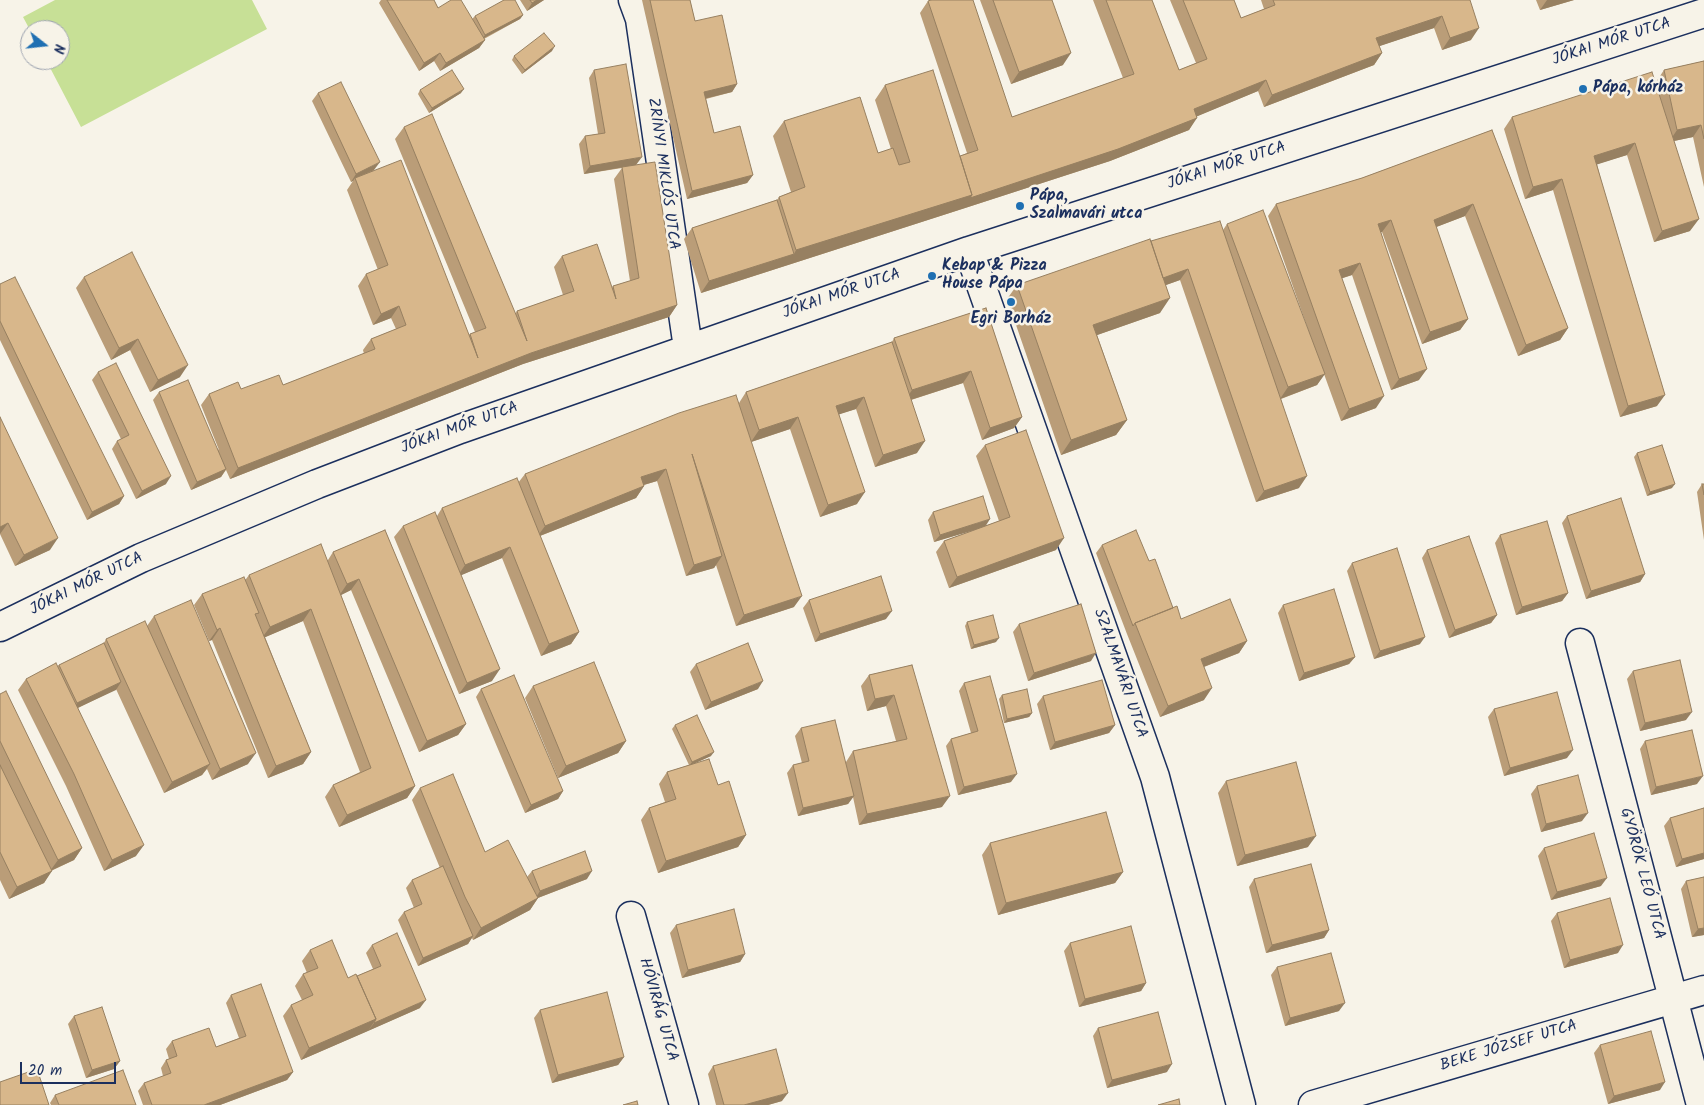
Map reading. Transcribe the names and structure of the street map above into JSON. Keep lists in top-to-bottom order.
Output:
{
  "streets": {
    "street": [
      "JÓKAI MÓR UTCA",
      "ZRÍNYI MIKLÓS UTCA",
      "SZALMAVÁRI UTCA",
      "GYÖRÖK LEÓ UTCA",
      "HÓVIRÁG UTCA",
      "BEKE JÓZSEF UTCA"
    ]
  },
  "crossings": [
    ["JÓKAI MÓR UTCA", "ZRÍNYI MIKLÓS UTCA"],
    ["JÓKAI MÓR UTCA", "SZALMAVÁRI UTCA"],
    ["GYÖRÖK LEÓ UTCA", "BEKE JÓZSEF UTCA"]
  ],
  "places": [
    "Pápa, kórház",
    "Pápa, Szalmavári utca",
    "Kebap & Pizza House Pápa",
    "Egri Borház"
  ],
  "scale_bar": "20 m",
  "north": "right"
}
